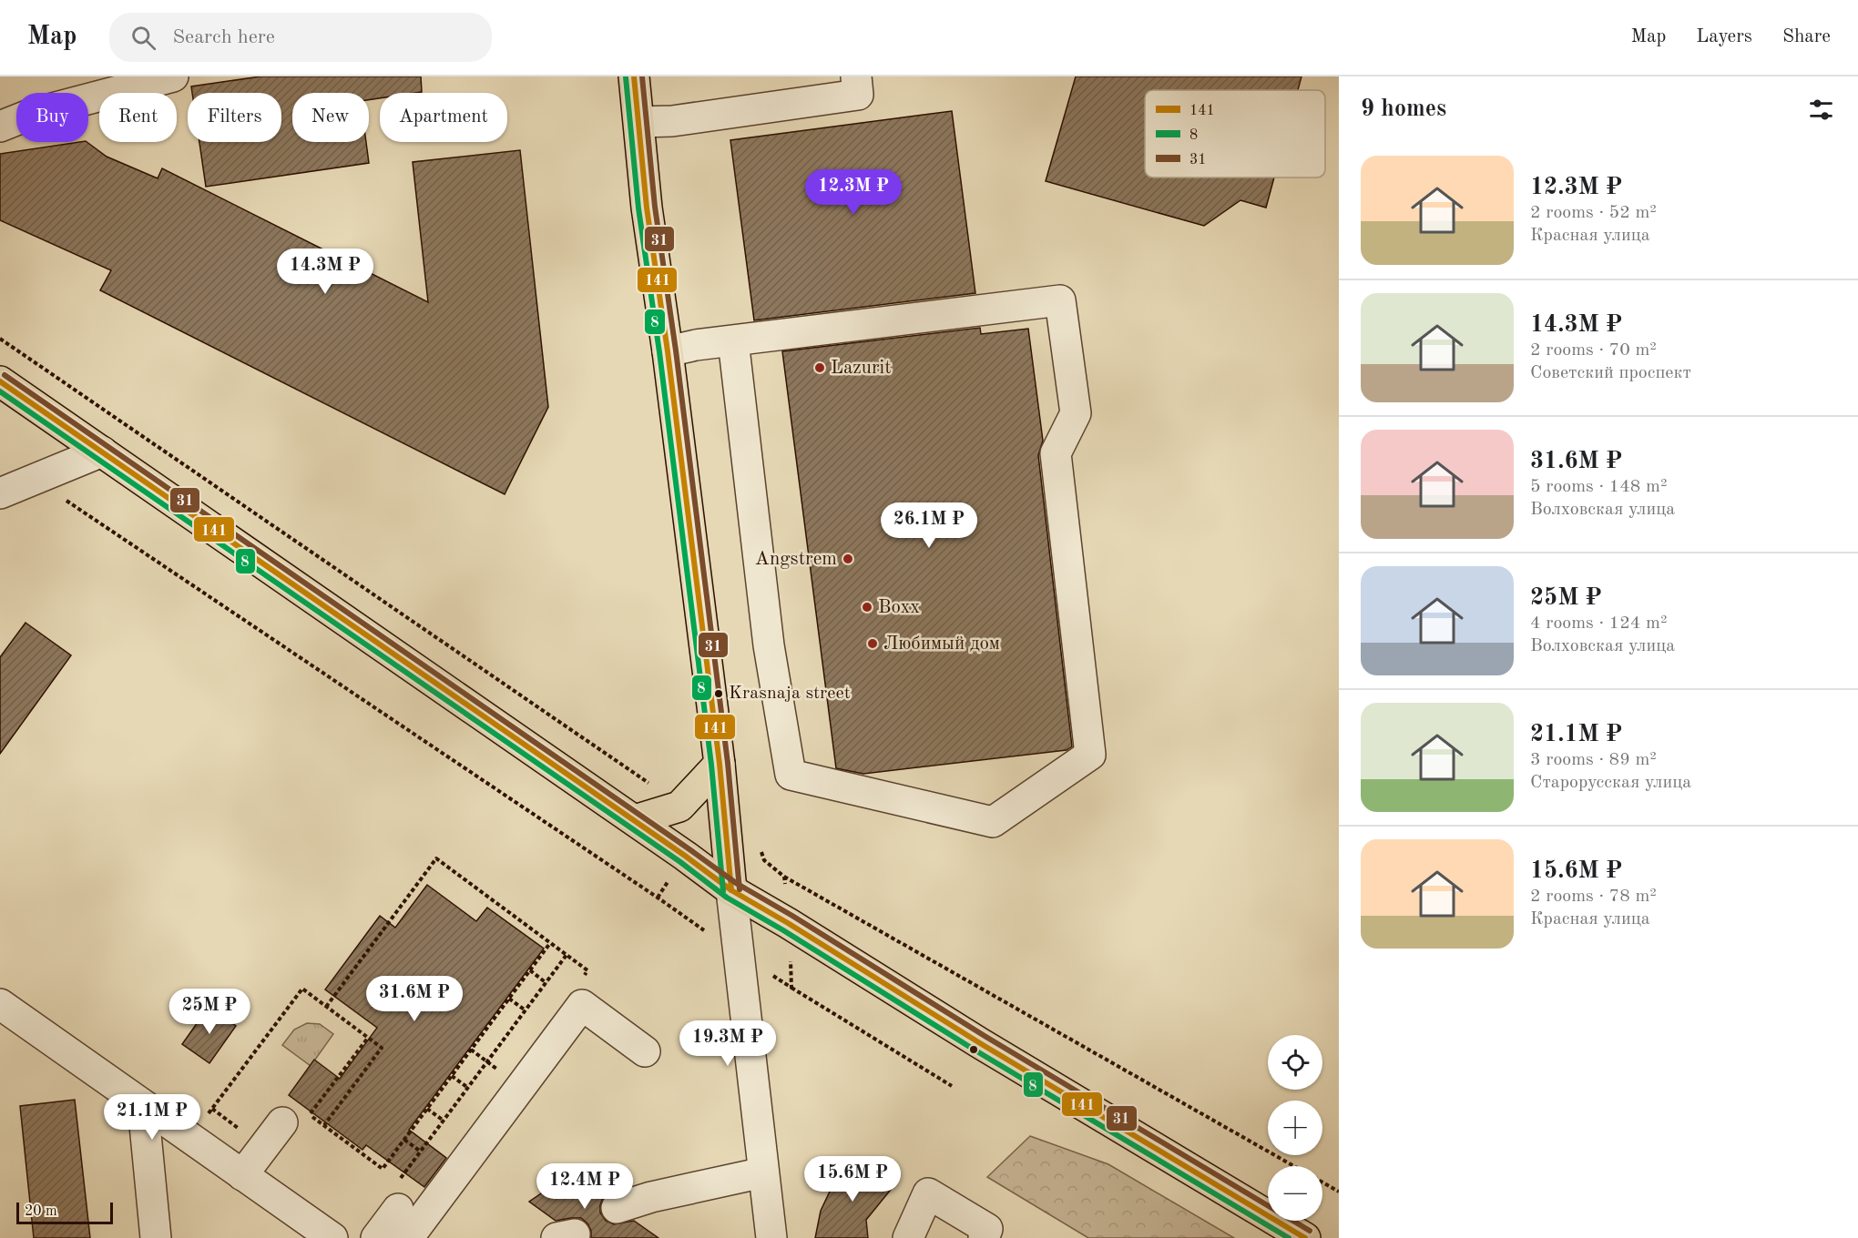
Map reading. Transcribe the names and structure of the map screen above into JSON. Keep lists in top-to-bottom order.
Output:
{
  "places": [
    "Lazurit",
    "Angstrem",
    "Boxx",
    "Любимый дом",
    "Krasnaja street"
  ],
  "lines": ["transit line 141", "transit line 31", "transit line 8"],
  "legend": ["141", "8", "31"],
  "scale_bar": "20 m",
  "page": {
    "header": "Map",
    "search": "Search here",
    "nav": ["Map", "Layers", "Share"],
    "heading": "9 homes",
    "chip": [
      "Buy",
      "Rent",
      "Filters",
      "New",
      "Apartment"
    ],
    "list": [
      {
        "name": "12.3M ₽",
        "note": "2 rooms · 52 m² · Красная улица"
      },
      {
        "name": "14.3M ₽",
        "note": "2 rooms · 70 m² · Советский проспект"
      },
      {
        "name": "31.6M ₽",
        "note": "5 rooms · 148 m² · Волховская улица"
      },
      {
        "name": "25M ₽",
        "note": "4 rooms · 124 m² · Волховская улица"
      },
      {
        "name": "21.1M ₽",
        "note": "3 rooms · 89 m² · Старорусская улица"
      },
      {
        "name": "15.6M ₽",
        "note": "2 rooms · 78 m² · Красная улица"
      }
    ],
    "price": [
      "12.3M ₽",
      "14.3M ₽",
      "26.1M ₽",
      "31.6M ₽",
      "25M ₽",
      "19.3M ₽",
      "21.1M ₽",
      "15.6M ₽",
      "12.4M ₽"
    ],
    "map_buttons": ["+", "−"],
    "scale": "20 m"
  }
}
